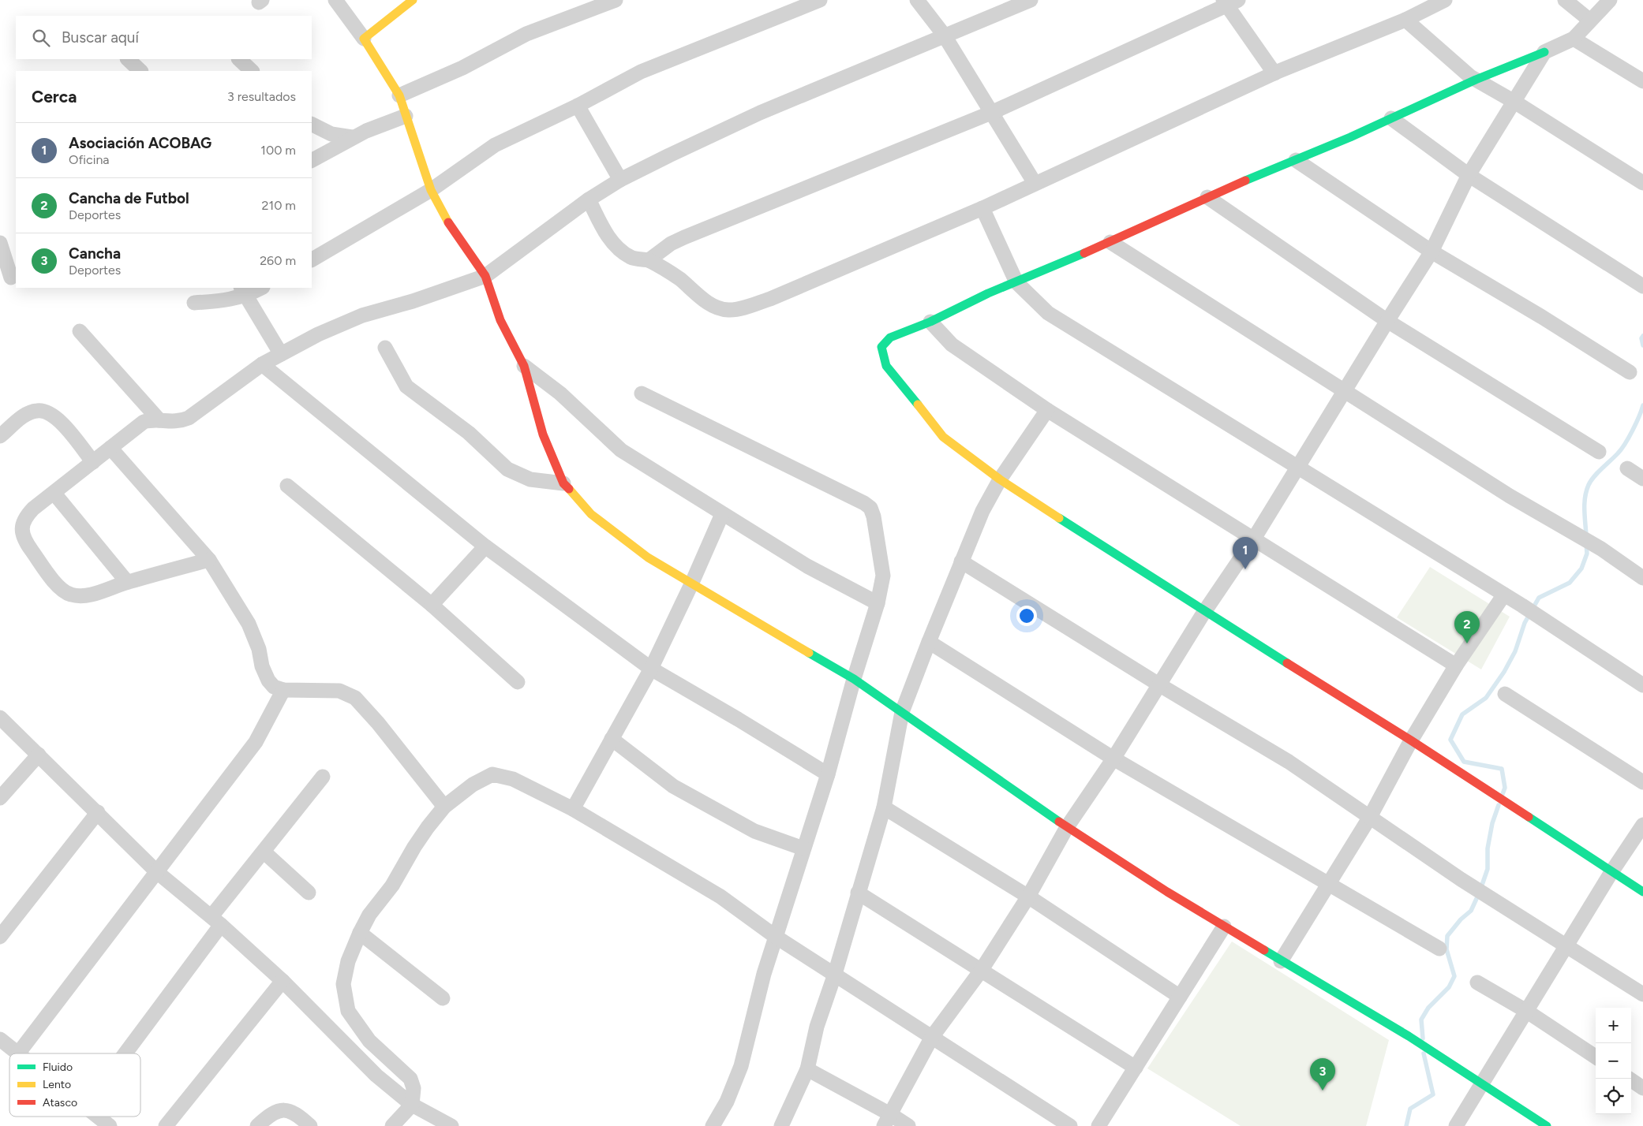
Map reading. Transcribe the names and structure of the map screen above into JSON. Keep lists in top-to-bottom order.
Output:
{
  "legend": ["Fluido", "Lento", "Atasco"],
  "page": {
    "search": "Buscar aquí",
    "heading": ["Cerca", "3 resultados"],
    "list": [
      {
        "mark": "1",
        "name": "Asociación ACOBAG",
        "note": "Oficina",
        "value": "100 m"
      },
      {
        "mark": "2",
        "name": "Cancha de Futbol",
        "note": "Deportes",
        "value": "210 m"
      },
      {
        "mark": "3",
        "name": "Cancha",
        "note": "Deportes",
        "value": "260 m"
      }
    ],
    "pins": ["1", "2", "3"],
    "map_buttons": ["+", "−"]
  }
}
